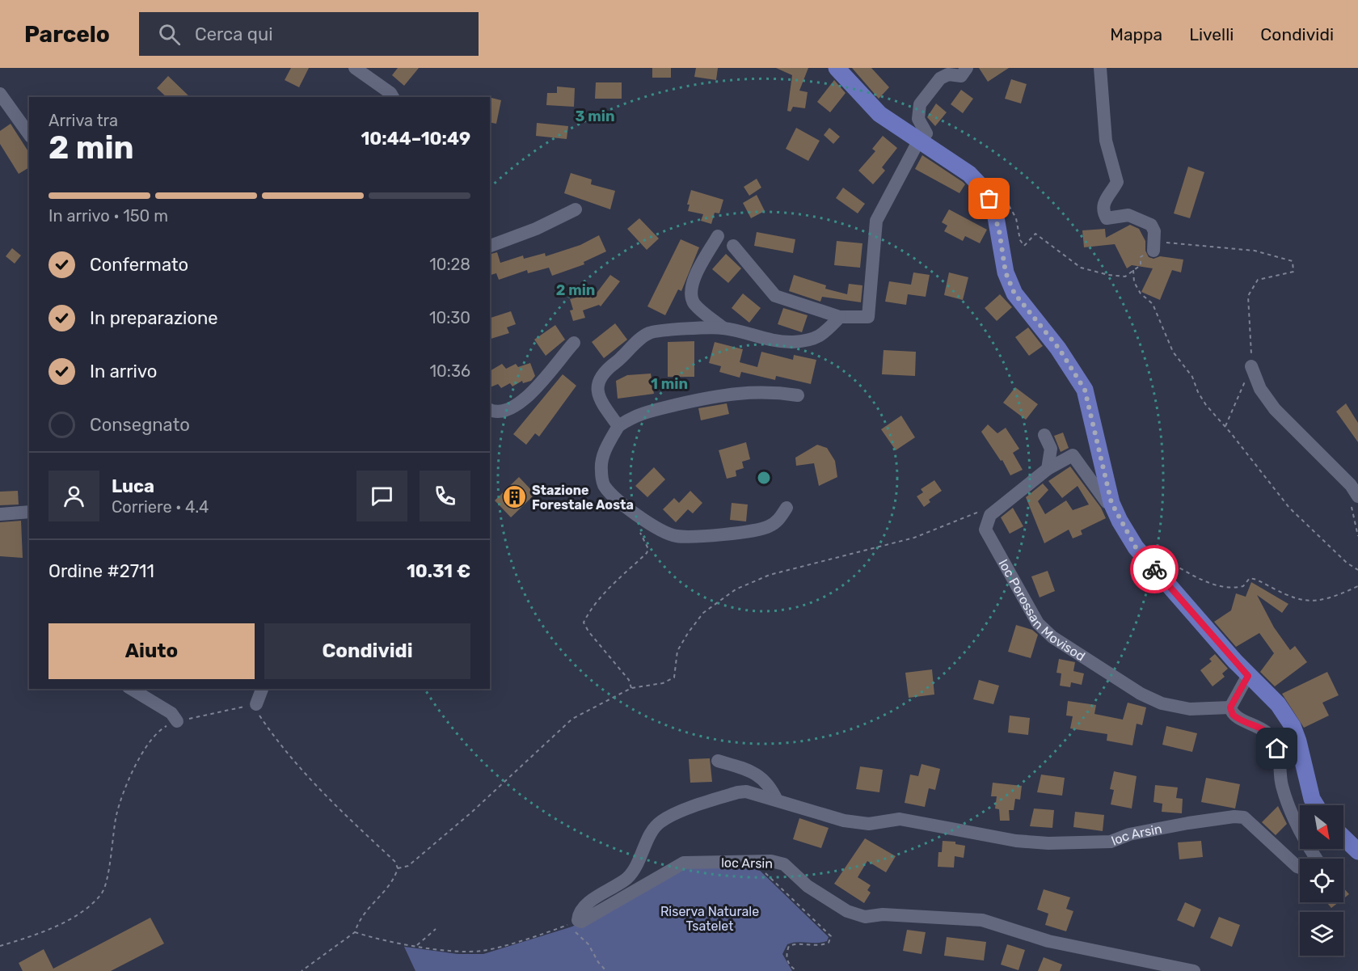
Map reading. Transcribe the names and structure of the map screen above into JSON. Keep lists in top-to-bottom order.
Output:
{
  "streets": {
    "street": ["loc Porossan Movisod", "loc Arsin"]
  },
  "parks": ["Riserva Naturale Tsatelet"],
  "places": {
    "building": ["Stazione Forestale Aosta"]
  },
  "north": "bottom right",
  "page": {
    "header": "Parcelo",
    "search": "Cerca qui",
    "nav": ["Mappa", "Livelli", "Condividi"],
    "heading": ["2 min", "Arriva tra", "10:44–10:49"],
    "panel": [
      "Luca",
      "Corriere · 4.4",
      "Ordine #2711",
      "10.31 €"
    ],
    "bar": "In arrivo · 150 m",
    "list": [
      ["Confermato", "10:28"],
      ["In preparazione", "10:30"],
      ["In arrivo", "10:36"],
      "Consegnato"
    ],
    "buttons": ["Aiuto", "Condividi"]
  },
  "rings": ["3 min", "2 min", "1 min"]
}
